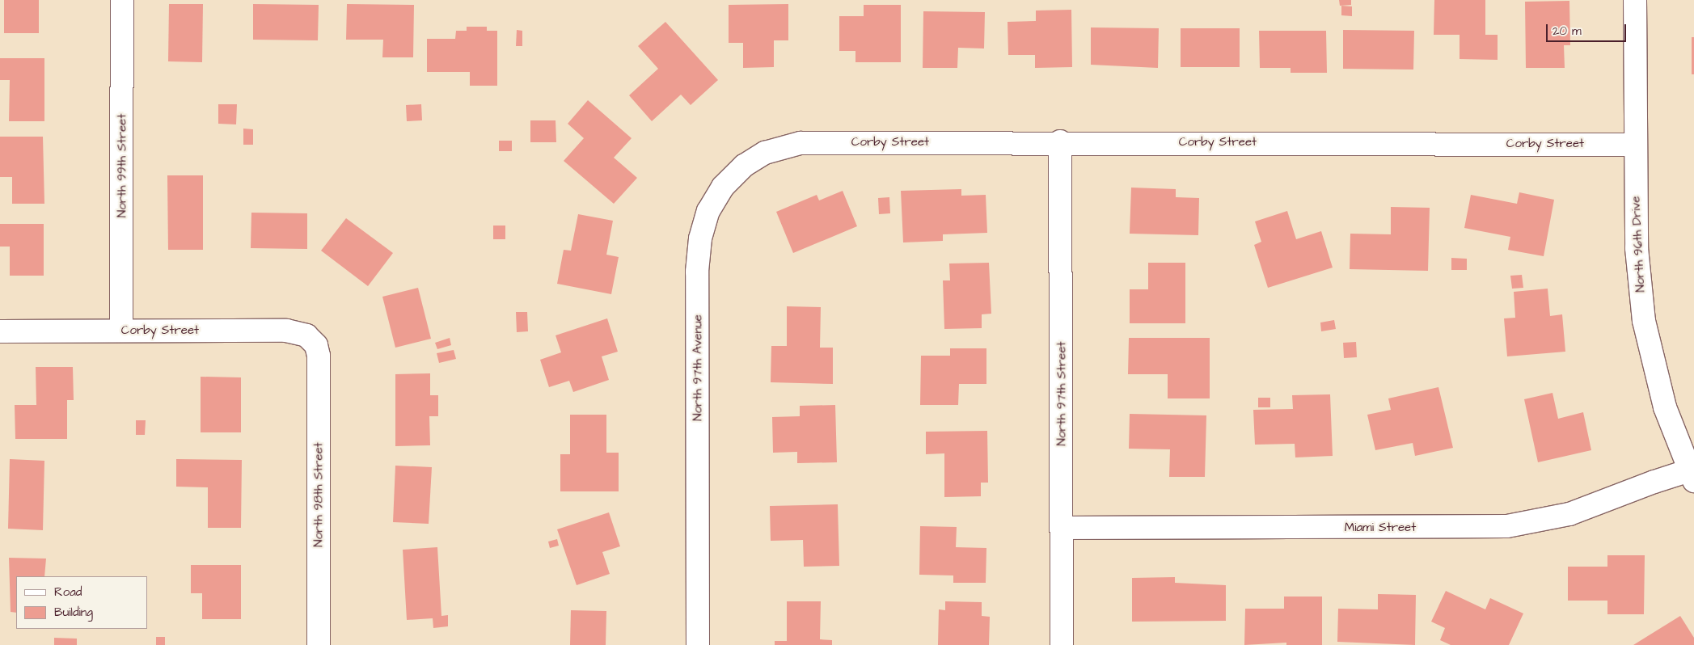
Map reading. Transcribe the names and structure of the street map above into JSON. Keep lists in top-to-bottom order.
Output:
{
  "streets": {
    "street": [
      "Corby Street",
      "North 99th Street",
      "North 96th Drive",
      "North 97th Avenue",
      "North 97th Street",
      "North 98th Street",
      "Miami Street"
    ]
  },
  "crossings": [
    ["Corby Street", "North 99th Street"],
    ["Corby Street", "North 96th Drive"],
    ["Corby Street", "North 97th Avenue"],
    ["Corby Street", "North 97th Street"],
    ["Corby Street", "North 98th Street"],
    ["North 96th Drive", "Miami Street"],
    ["North 97th Street", "Miami Street"]
  ],
  "legend": ["Road", "Building"],
  "scale_bar": "20 m"
}
